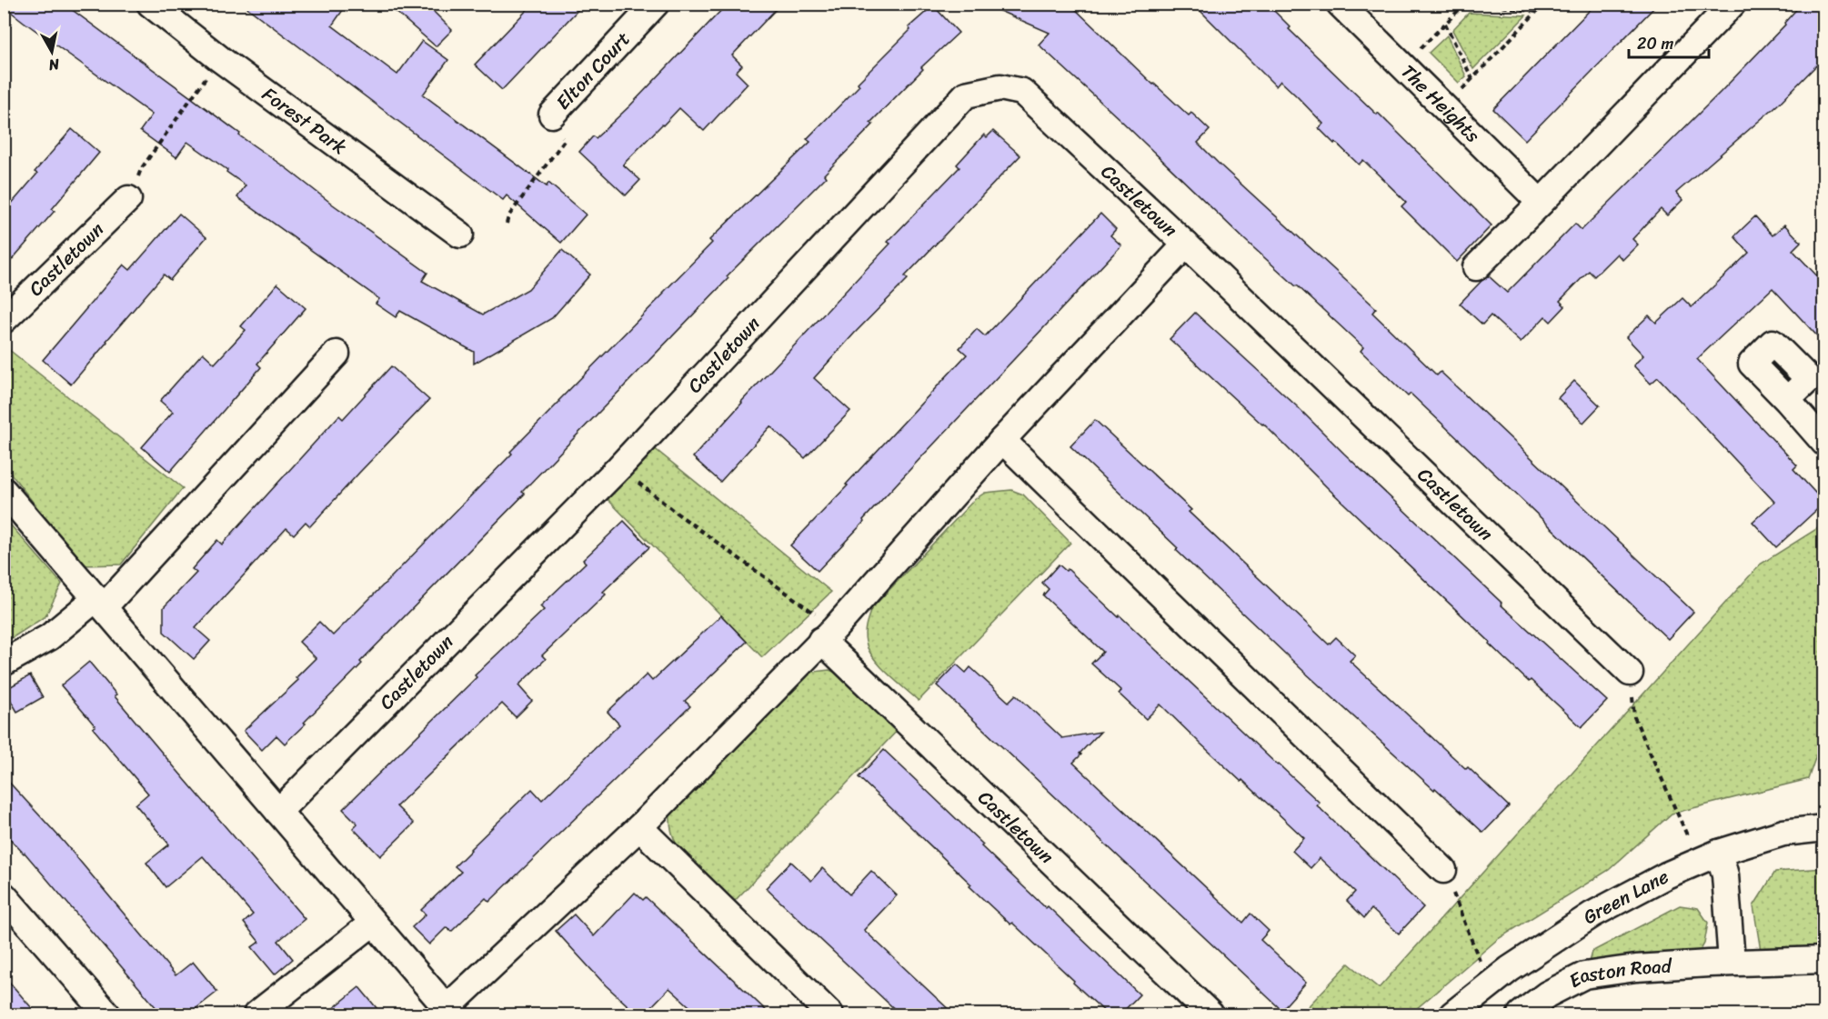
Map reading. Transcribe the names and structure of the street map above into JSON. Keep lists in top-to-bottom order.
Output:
{
  "streets": {
    "street": [
      "Elton Court",
      "The Heights",
      "Forest Park",
      "Castletown",
      "Green Lane",
      "Easton Road"
    ]
  },
  "scale_bar": "20 m",
  "north": "bottom"
}
